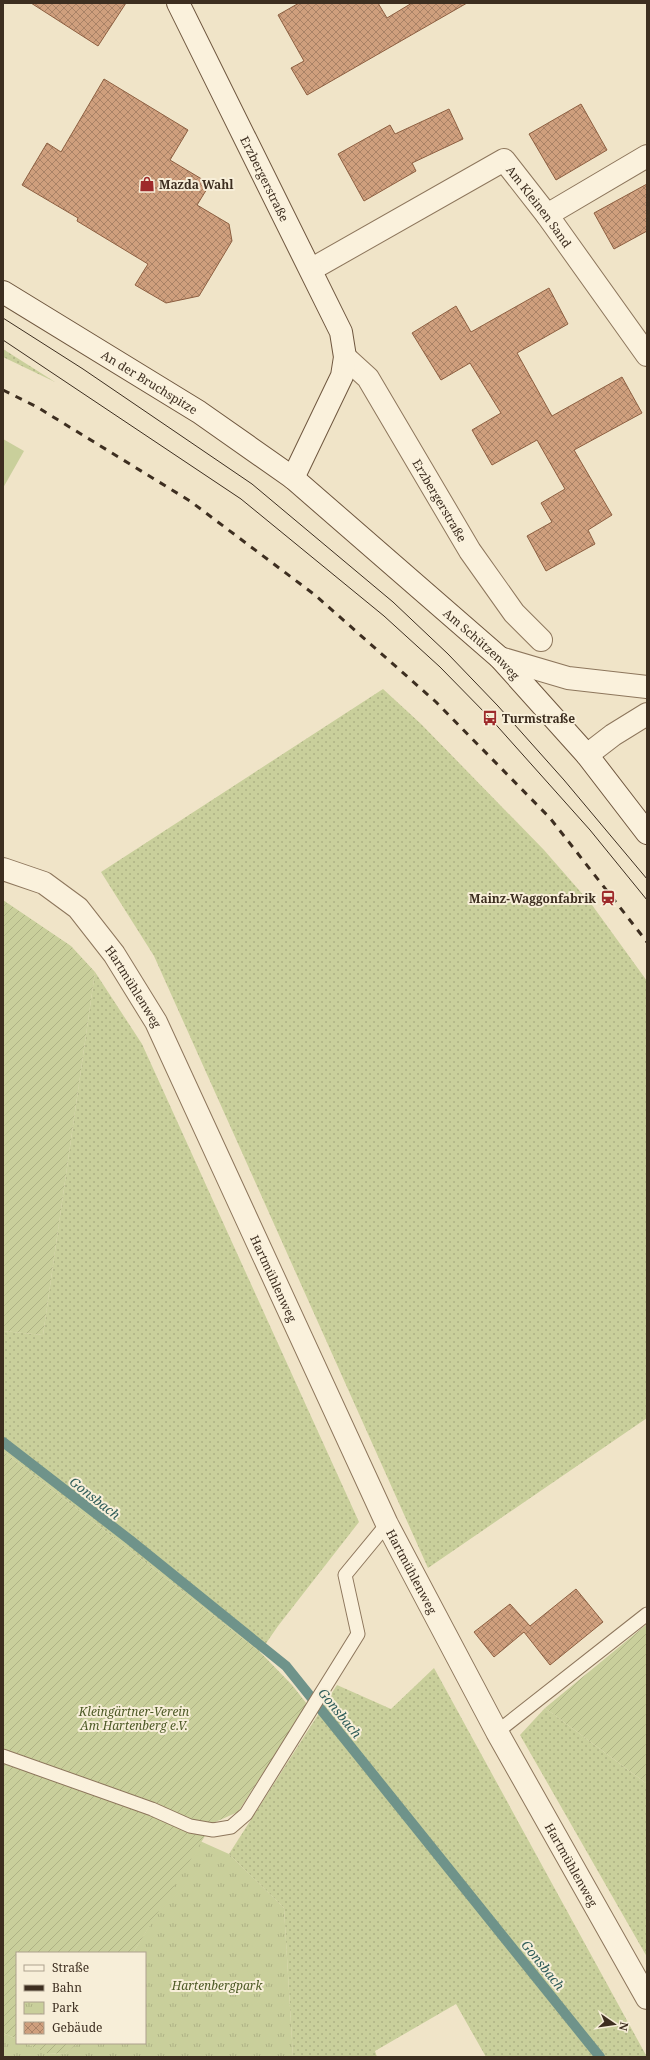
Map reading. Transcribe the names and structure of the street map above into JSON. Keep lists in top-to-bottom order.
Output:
{
  "streets": {
    "street": [
      "Erzbergerstraße",
      "Am Kleinen Sand",
      "An der Bruchspitze",
      "Am Schützenweg",
      "Hartmühlenweg"
    ]
  },
  "crossings": [
    ["Erzbergerstraße", "Am Kleinen Sand"],
    ["Erzbergerstraße", "An der Bruchspitze"],
    ["Erzbergerstraße", "Am Schützenweg"],
    ["An der Bruchspitze", "Am Schützenweg"]
  ],
  "water": ["Gonsbach"],
  "parks": ["Kleingärtner-Verein Am Hartenberg e.V.", "Hartenbergpark"],
  "places": {
    "shop": ["Mazda Wahl"],
    "bus stop": ["Turmstraße"],
    "station": ["Mainz-Waggonfabrik"]
  },
  "legend": [
    "Straße",
    "Bahn",
    "Park",
    "Gebäude"
  ],
  "north": "right"
}
